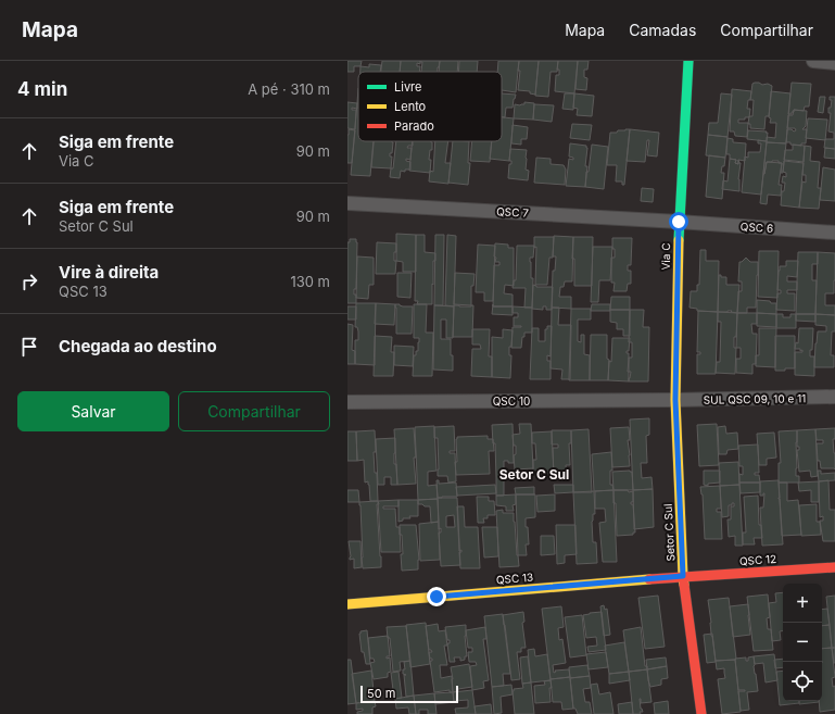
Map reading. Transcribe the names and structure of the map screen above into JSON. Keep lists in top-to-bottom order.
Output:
{
  "streets": {
    "street": [
      "QSC 7",
      "QSC 6",
      "Via C",
      "SUL QSC 09, 10 e 11",
      "QSC 10",
      "Setor C Sul",
      "QSC 12",
      "QSC 13"
    ]
  },
  "crossings": [
    ["QSC 7", "QSC 6"],
    ["QSC 7", "Via C"],
    ["QSC 6", "Via C"],
    ["Via C", "SUL QSC 09, 10 e 11"],
    ["Via C", "QSC 10"],
    ["Via C", "Setor C Sul"],
    ["SUL QSC 09, 10 e 11", "QSC 10"],
    ["SUL QSC 09, 10 e 11", "Setor C Sul"],
    ["QSC 10", "Setor C Sul"],
    ["Setor C Sul", "QSC 12"],
    ["Setor C Sul", "QSC 13"],
    ["QSC 12", "QSC 13"]
  ],
  "districts": ["Setor C Sul"],
  "legend": ["Livre", "Lento", "Parado"],
  "scale_bar": "50 m",
  "page": {
    "header": "Mapa",
    "nav": ["Mapa", "Camadas", "Compartilhar"],
    "heading": ["4 min", "A pé · 310 m"],
    "list": [
      ["Siga em frente", "Via C", "90 m"],
      ["Siga em frente", "Setor C Sul", "90 m"],
      ["Vire à direita", "QSC 13", "130 m"],
      "Chegada ao destino"
    ],
    "buttons": ["Salvar", "Compartilhar"],
    "map_buttons": ["+", "−"],
    "scale": "50 m"
  }
}
